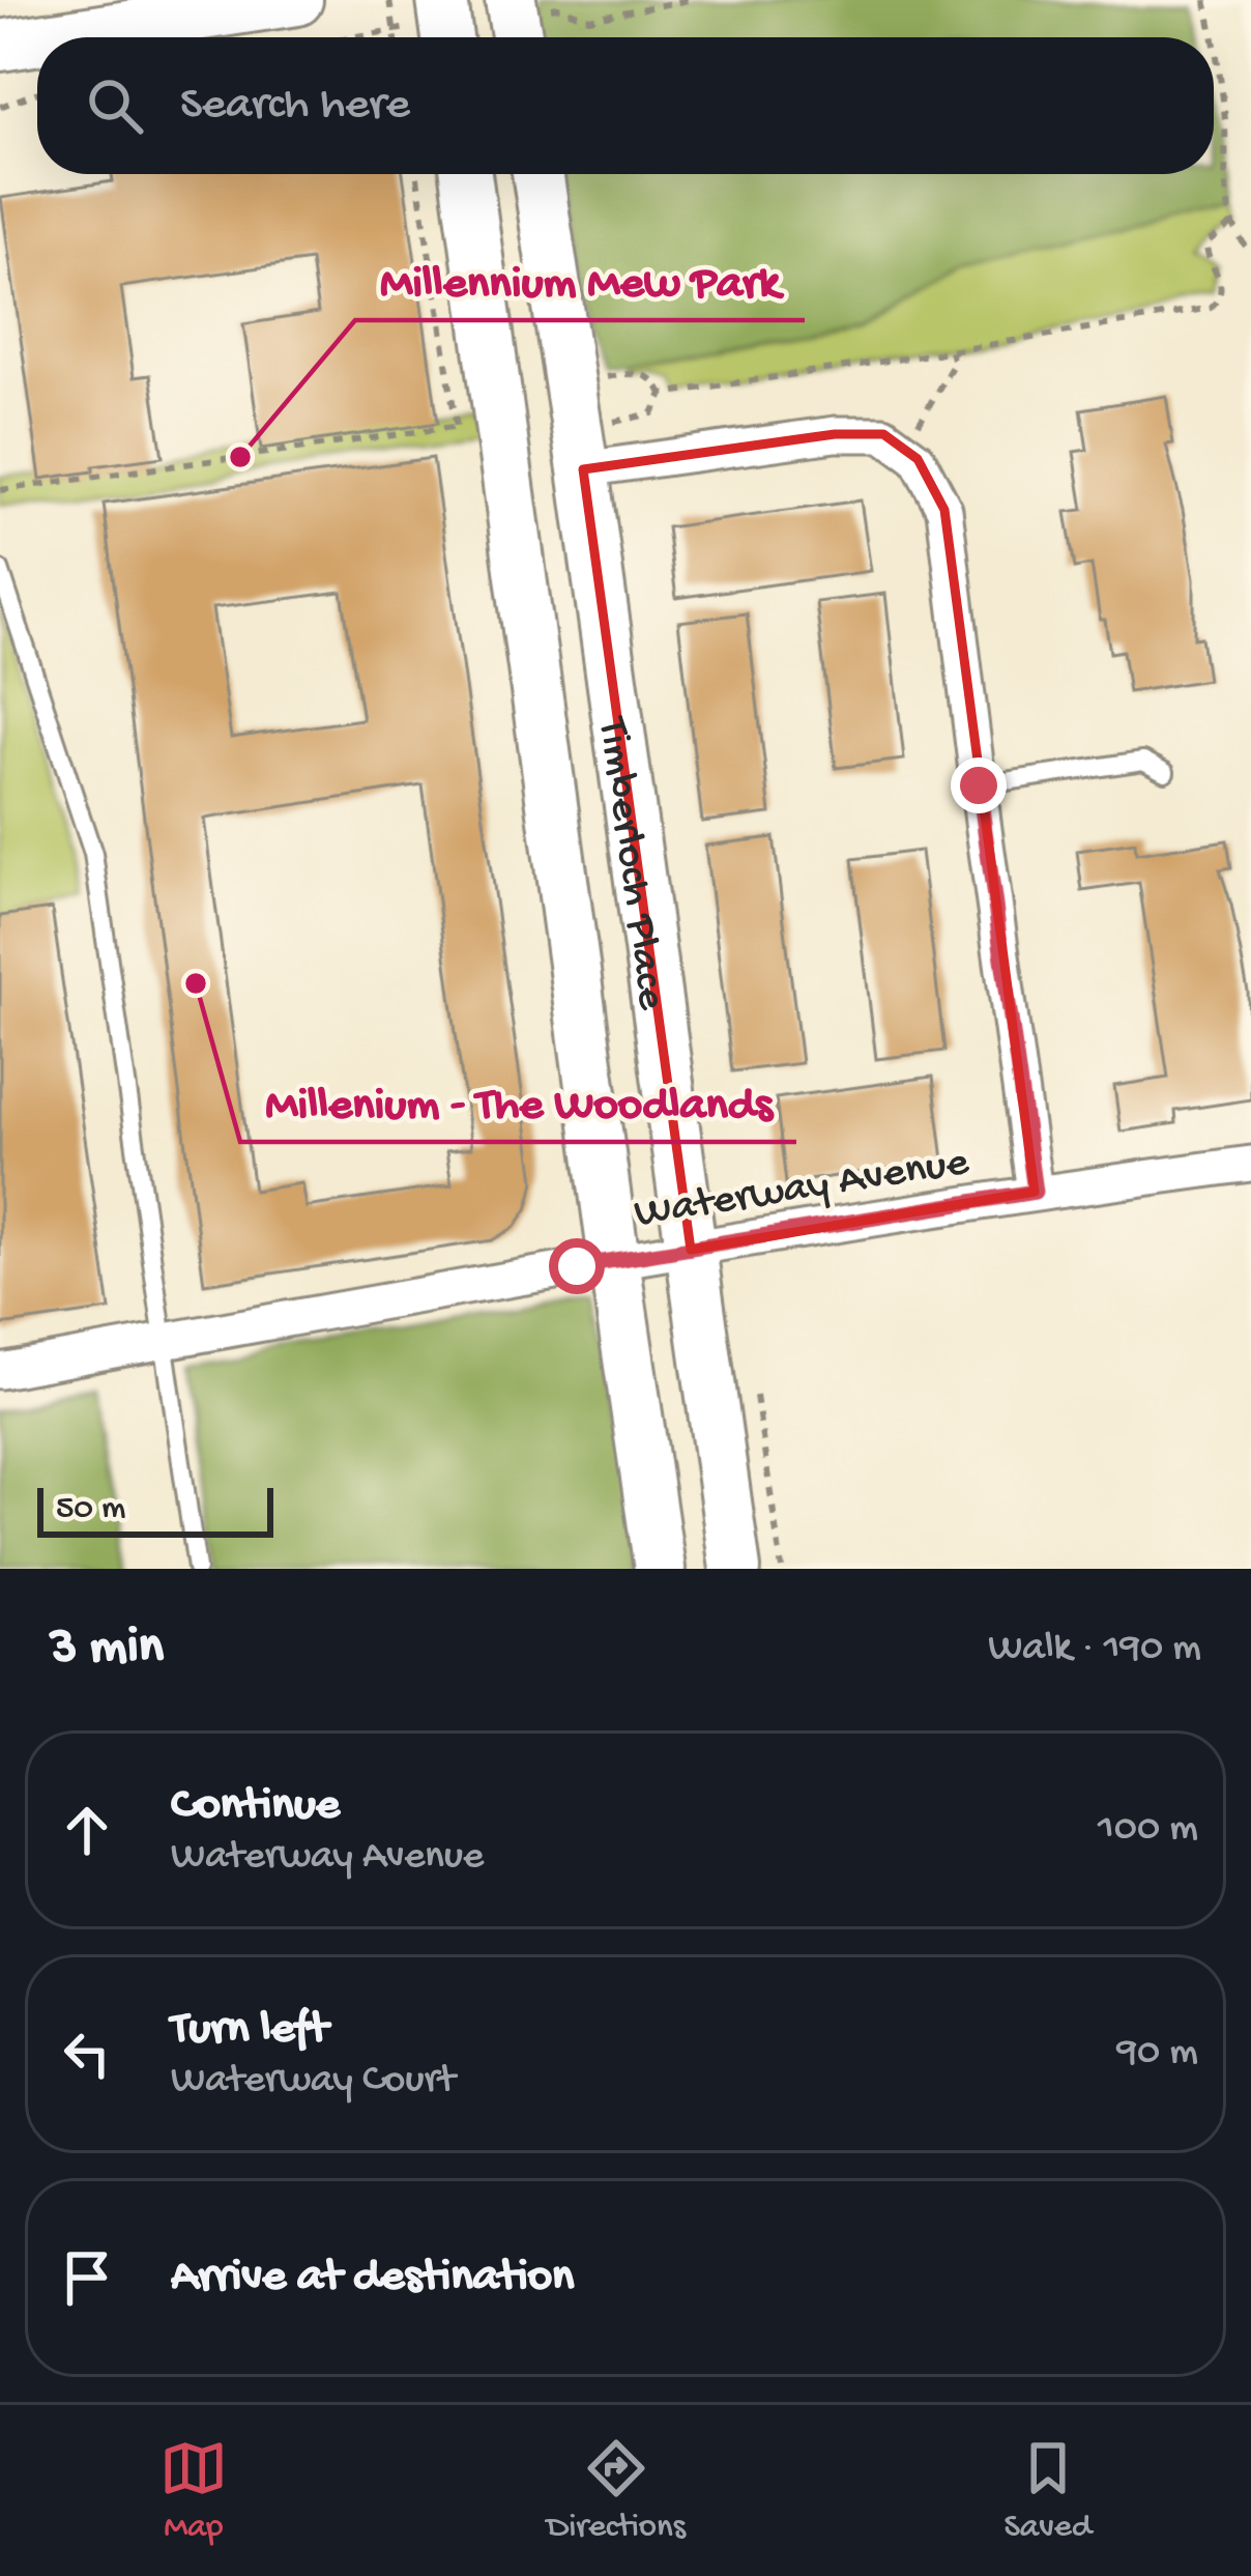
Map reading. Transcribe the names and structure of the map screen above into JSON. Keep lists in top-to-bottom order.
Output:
{
  "streets": {
    "street": ["Timberloch Place", "Waterway Avenue"]
  },
  "crossings": [
    ["Timberloch Place", "Waterway Avenue"]
  ],
  "places": ["Millennium Mew Park", "Millenium - The Woodlands"],
  "scale_bar": "50 m",
  "page": {
    "search": "Search here",
    "scale": "50 m",
    "heading": ["3 min", "Walk · 190 m"],
    "list": [
      ["Continue", "Waterway Avenue", "100 m"],
      ["Turn left", "Waterway Court", "90 m"],
      "Arrive at destination"
    ],
    "nav": ["Map", "Directions", "Saved"]
  }
}
